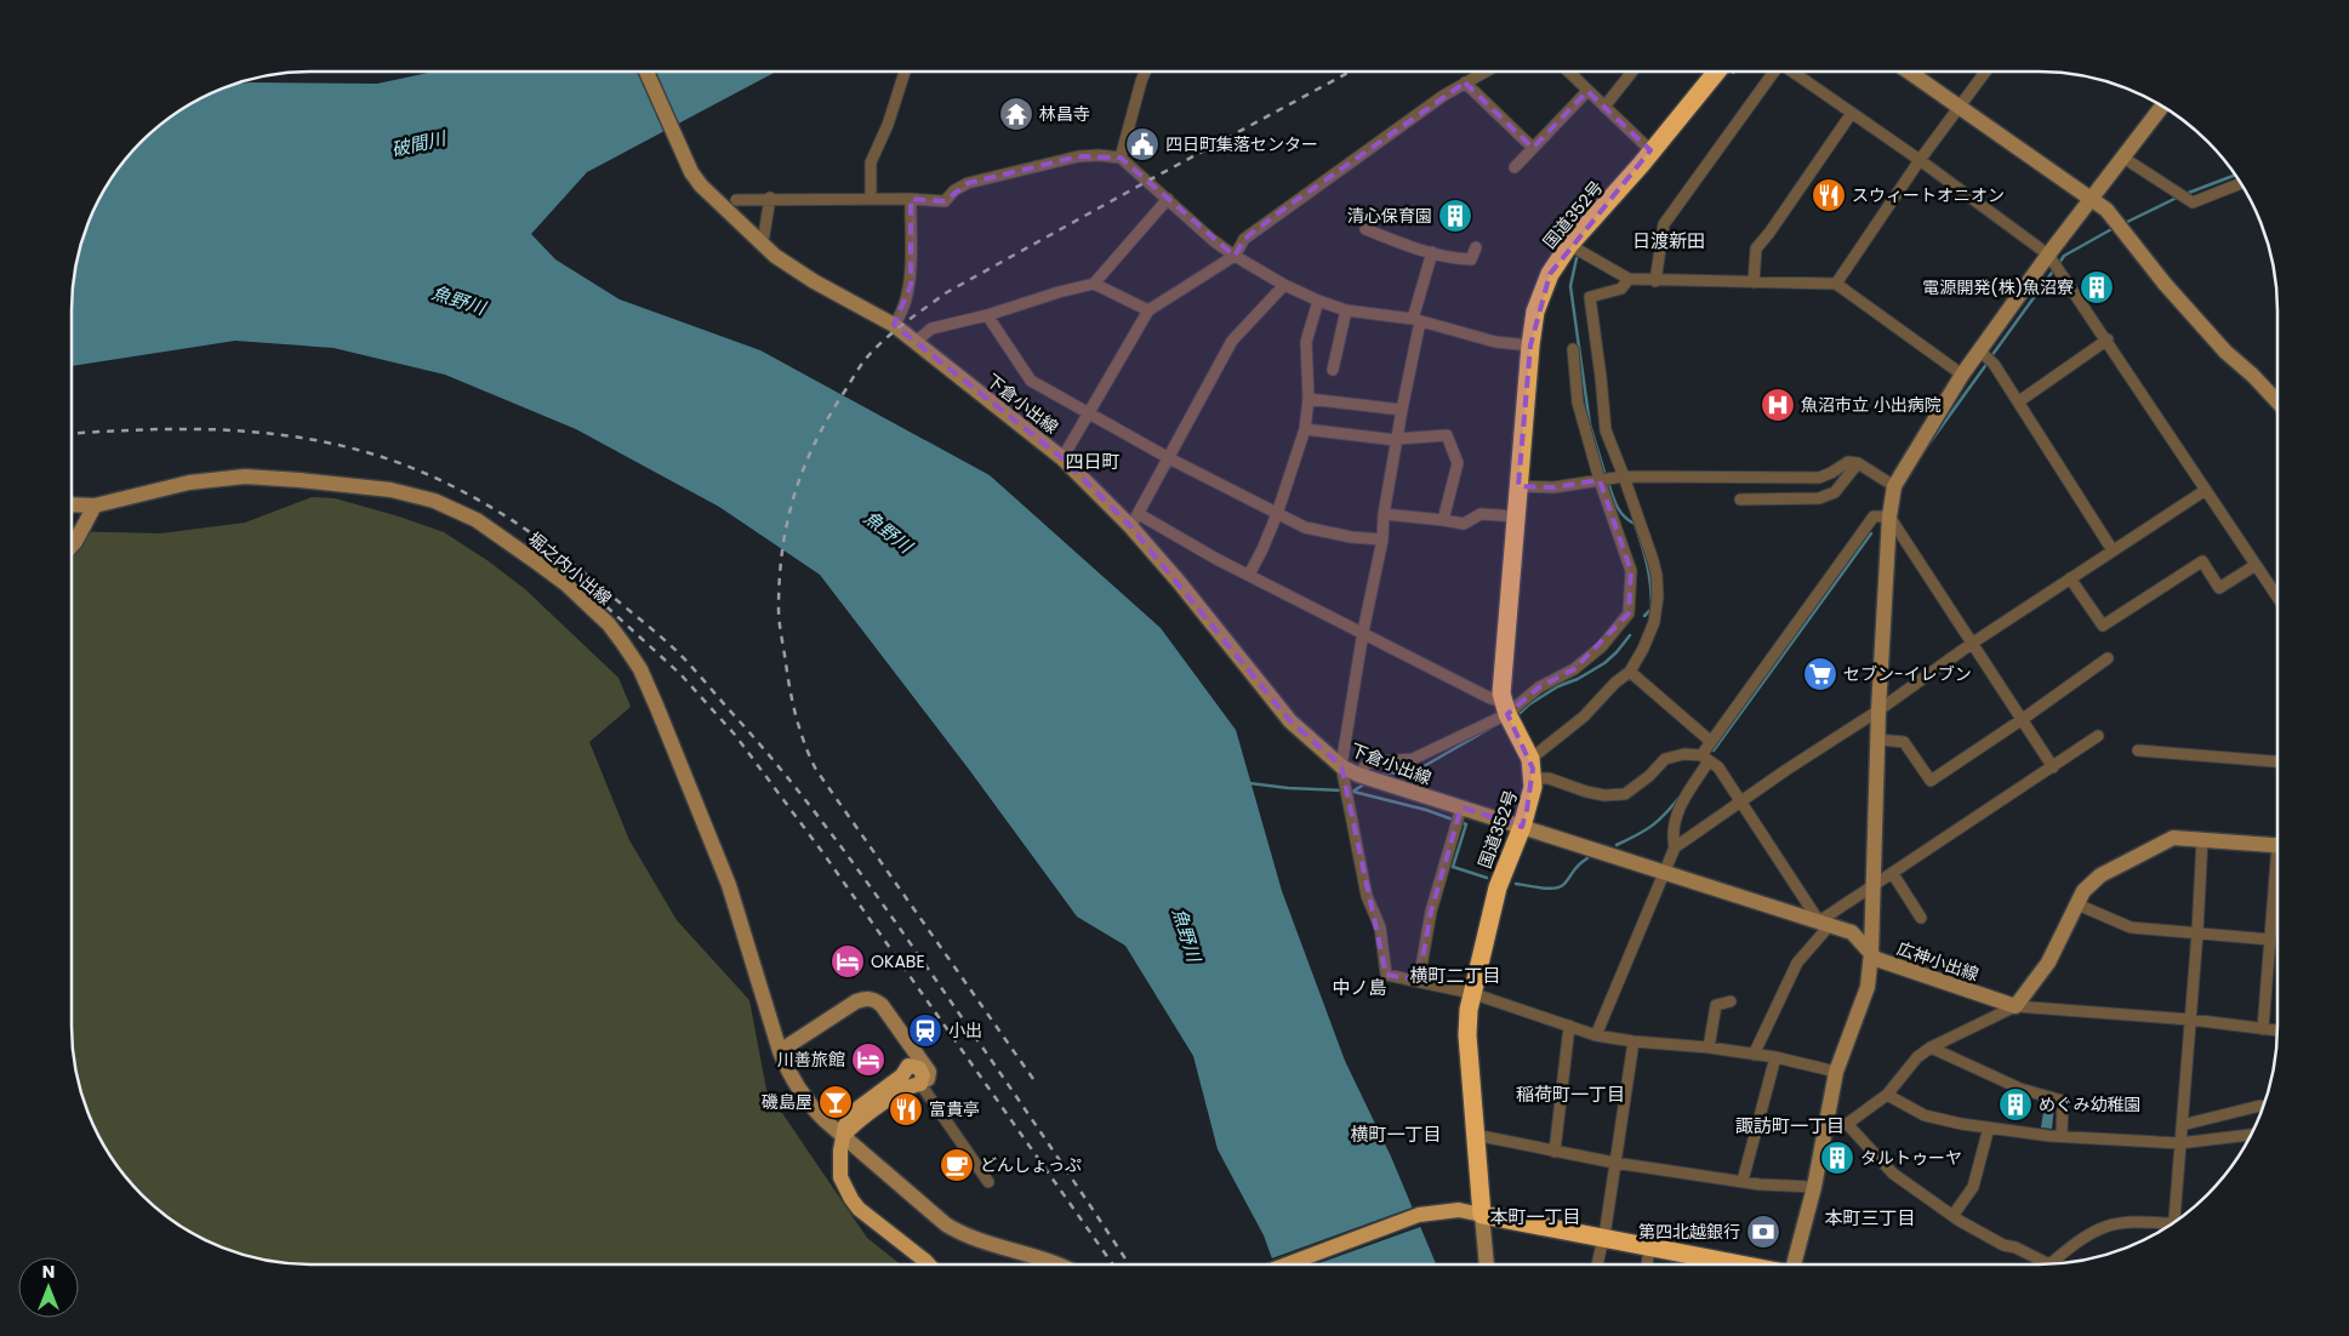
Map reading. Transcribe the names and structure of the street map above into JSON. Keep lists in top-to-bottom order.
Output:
{
  "streets": {
    "highway": ["国道352号"],
    "main road": ["下倉小出線", "堀之内小出線", "広神小出線"]
  },
  "crossings": [
    ["国道352号", "下倉小出線"],
    ["国道352号", "広神小出線"],
    ["下倉小出線", "広神小出線"]
  ],
  "districts": [
    "日渡新田",
    "四日町",
    "横町二丁目",
    "中ノ島",
    "稲荷町一丁目",
    "諏訪町一丁目",
    "横町一丁目",
    "本町一丁目",
    "本町三丁目"
  ],
  "water": ["破間川", "魚野川"],
  "places": {
    "temple": ["林昌寺"],
    "public building": ["四日町集落センター"],
    "restaurant": ["スウィートオニオン", "富貴亭"],
    "building": [
      "清心保育園",
      "電源開発(株)魚沼寮",
      "めぐみ幼稚園",
      "タルトゥーヤ"
    ],
    "hospital": ["魚沼市立 小出病院"],
    "supermarket": ["セブン-イレブン"],
    "hotel": ["OKABE", "川善旅館"],
    "station": ["小出"],
    "bar": ["磯島屋"],
    "cafe": ["どんしょっぷ"],
    "bank": ["第四北越銀行"]
  },
  "north": "top"
}
